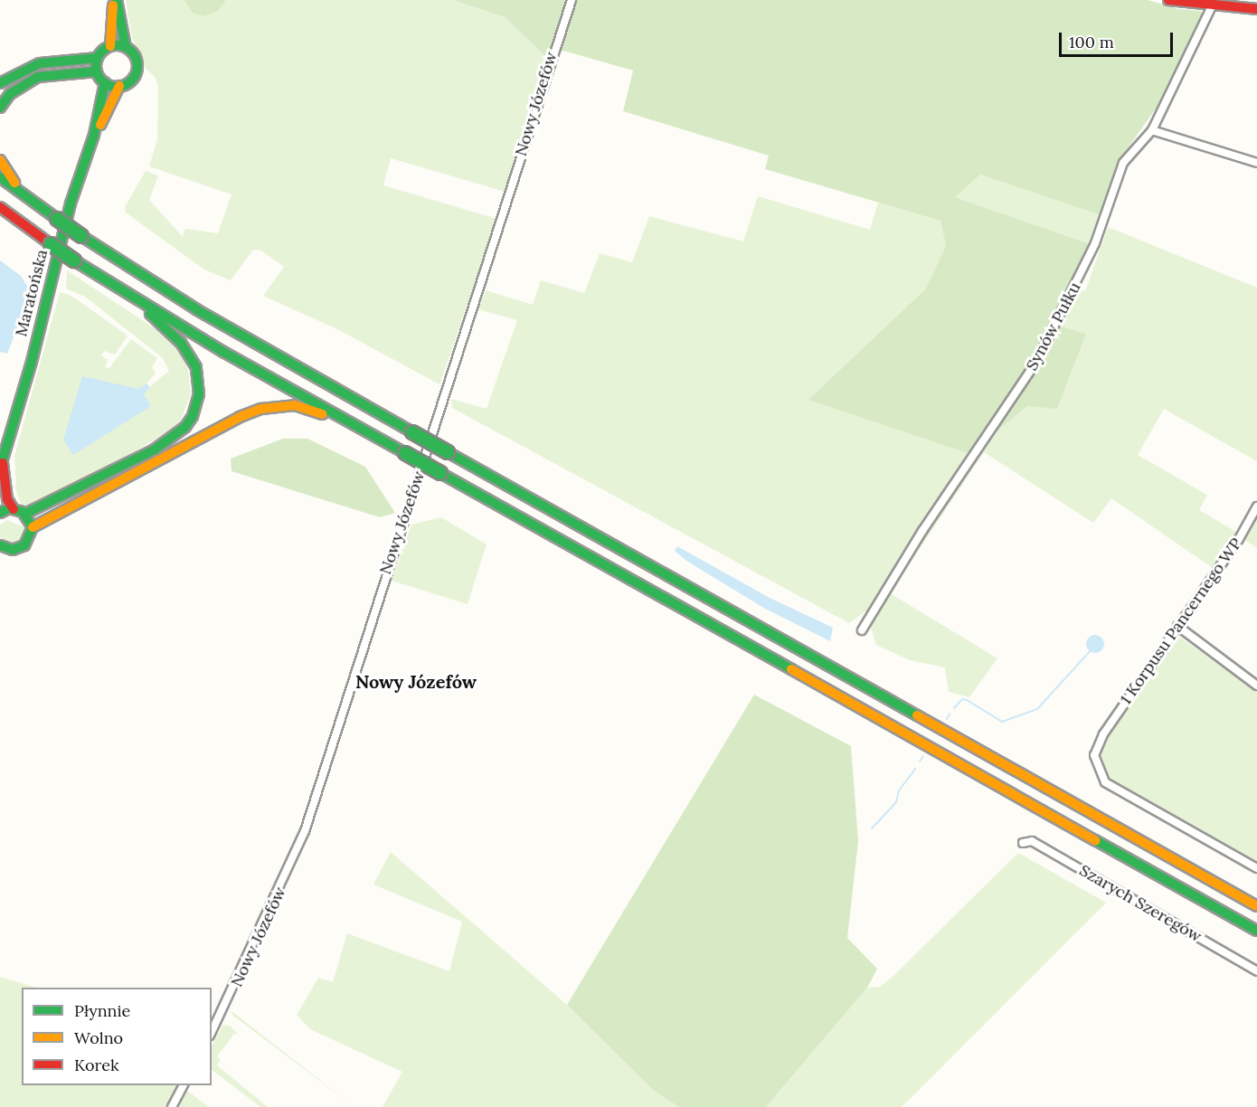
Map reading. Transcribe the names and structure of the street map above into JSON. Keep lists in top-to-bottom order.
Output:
{
  "streets": {
    "main road": ["Maratońska"],
    "street": [
      "Nowy Józefów",
      "Synów Pułku",
      "1 Korpusu Pancernego WP",
      "Szarych Szeregów"
    ]
  },
  "districts": ["Nowy Józefów"],
  "legend": ["Płynnie", "Wolno", "Korek"],
  "scale_bar": "100 m"
}
